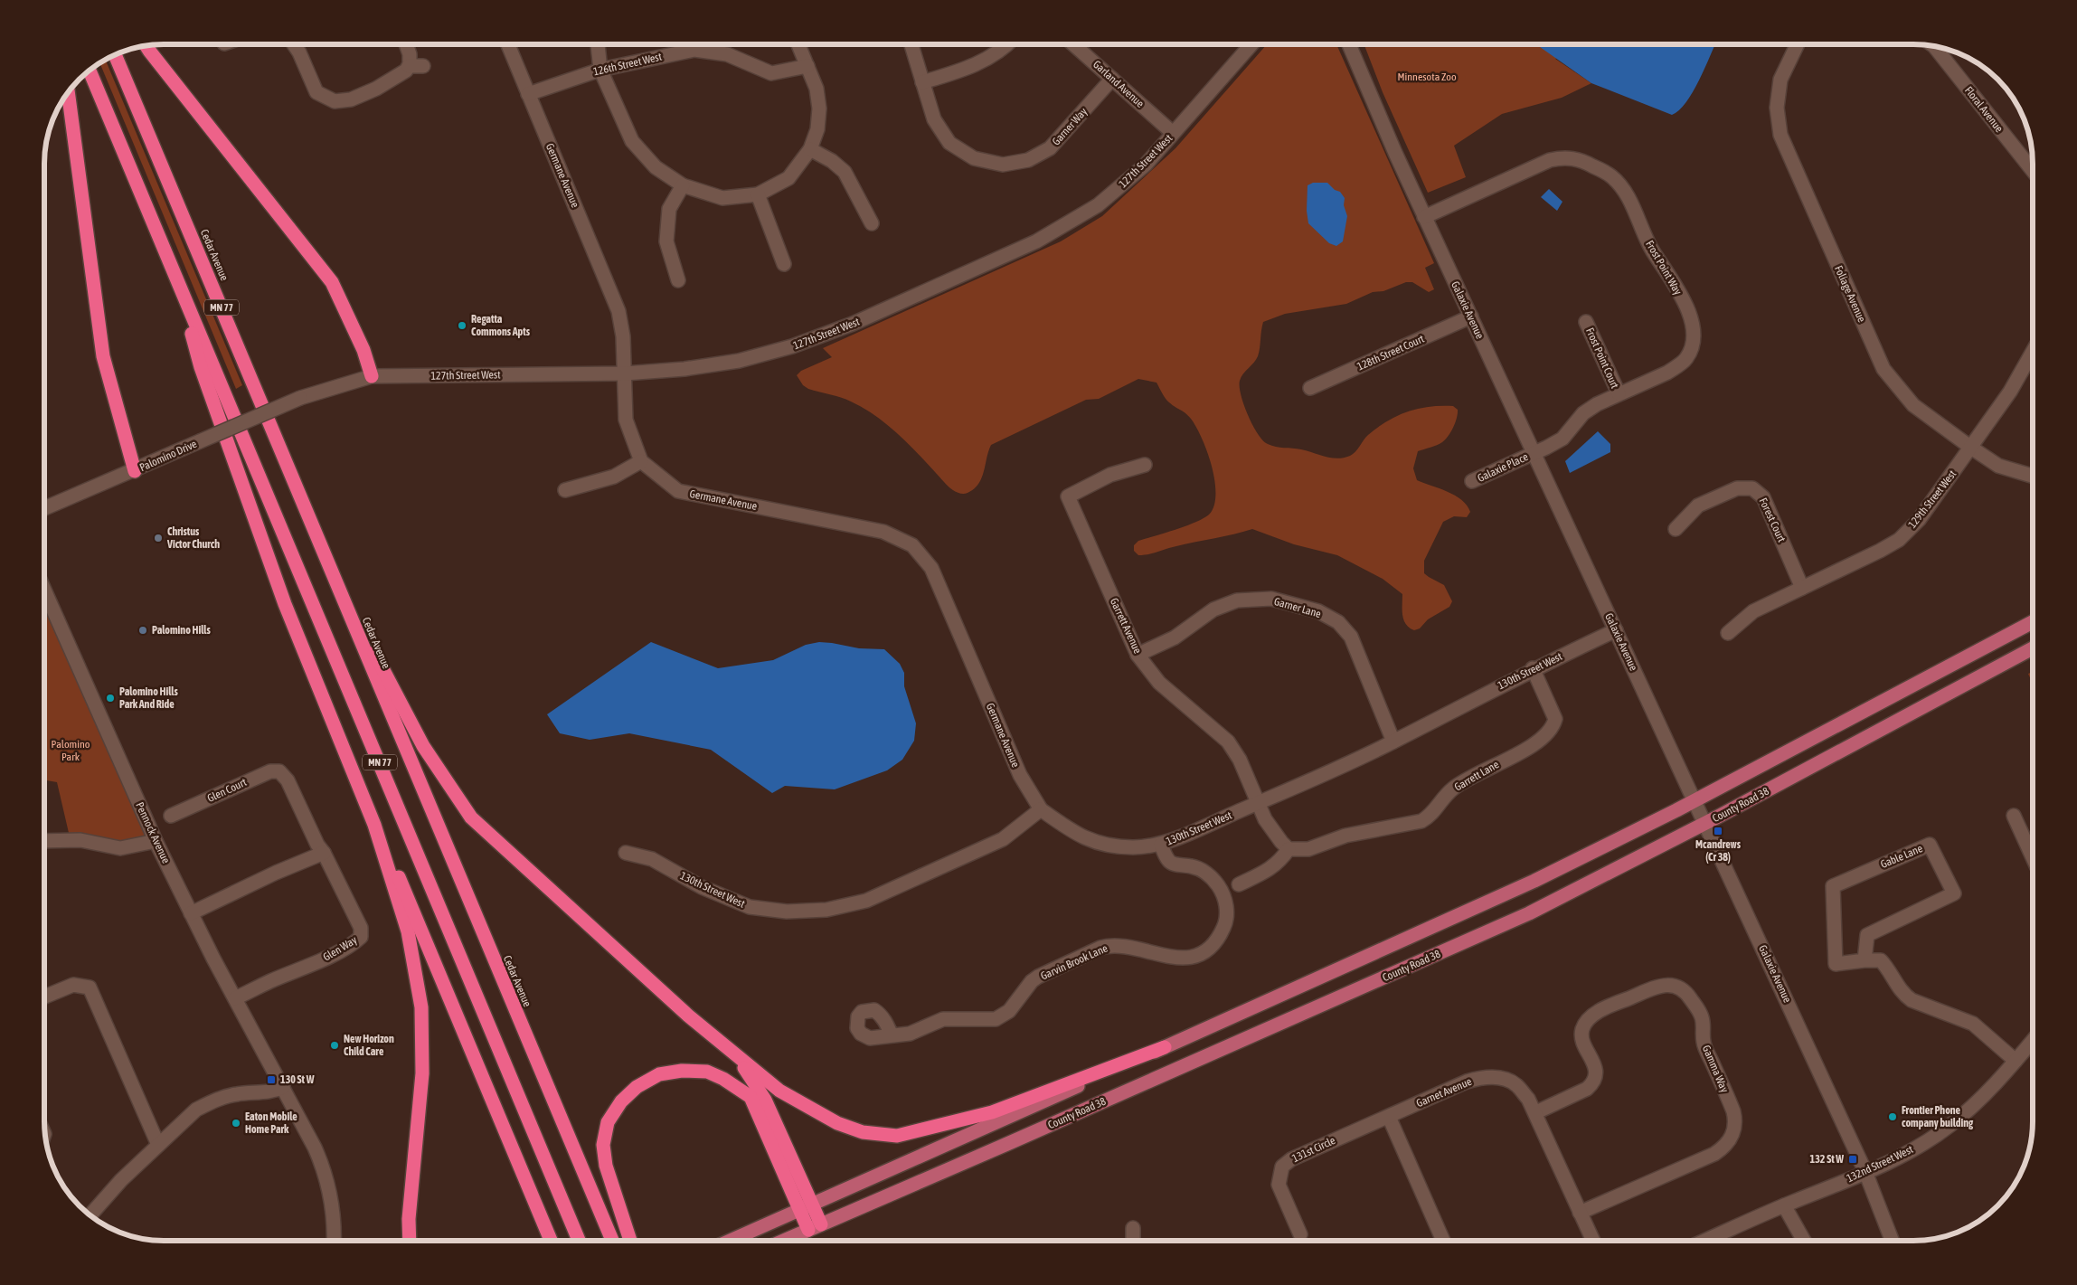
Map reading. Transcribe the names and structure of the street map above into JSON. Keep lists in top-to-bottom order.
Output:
{
  "streets": {
    "highway": ["Cedar Avenue", "MN 77"],
    "main road": ["County Road 38"],
    "street": [
      "126th Street West",
      "Garland Avenue",
      "Floral Avenue",
      "Garner Way",
      "127th Street West",
      "Germane Avenue",
      "Frost Point Way",
      "Foliage Avenue",
      "Galaxie Avenue",
      "128th Street Court",
      "Frost Point Court",
      "Palomino Drive",
      "Galaxie Place",
      "129th Street West",
      "Forest Court",
      "Garner Lane",
      "Garrett Avenue",
      "130th Street West",
      "Garrett Lane",
      "Glen Court",
      "Pennock Avenue",
      "Gable Lane",
      "Glen Way",
      "Garvin Brook Lane",
      "Gamma Way",
      "Garnet Avenue",
      "131st Circle",
      "132nd Street West"
    ]
  },
  "crossings": [
    ["126th Street West", "Germane Avenue"],
    ["Garland Avenue", "Garner Way"],
    ["Garland Avenue", "127th Street West"],
    ["127th Street West", "Germane Avenue"],
    ["127th Street West", "Palomino Drive"],
    ["Germane Avenue", "130th Street West"],
    ["Frost Point Way", "Galaxie Avenue"],
    ["Frost Point Way", "Frost Point Court"],
    ["Frost Point Way", "Galaxie Place"],
    ["Foliage Avenue", "129th Street West"],
    ["Galaxie Avenue", "128th Street Court"],
    ["Galaxie Avenue", "Galaxie Place"],
    ["Galaxie Avenue", "130th Street West"],
    ["Galaxie Avenue", "County Road 38"],
    ["Galaxie Avenue", "132nd Street West"],
    ["129th Street West", "Forest Court"],
    ["Garner Lane", "Garrett Avenue"],
    ["Garner Lane", "130th Street West"],
    ["Garrett Avenue", "130th Street West"],
    ["130th Street West", "Garrett Lane"],
    ["130th Street West", "Garvin Brook Lane"],
    ["Glen Court", "Glen Way"],
    ["Pennock Avenue", "Glen Way"],
    ["Gamma Way", "Garnet Avenue"],
    ["Garnet Avenue", "131st Circle"]
  ],
  "parks": ["Minnesota Zoo", "Palomino Park"],
  "places": {
    "other": [
      "Regatta Commons Apts",
      "Christus Victor Church",
      "Palomino Hills",
      "Palomino Hills Park And Ride",
      "New Horizon Child Care",
      "Frontier Phone company building",
      "Eaton Mobile Home Park"
    ],
    "transit": ["Mcandrews (Cr 38)", "130 St W", "132 St W"]
  }
}
